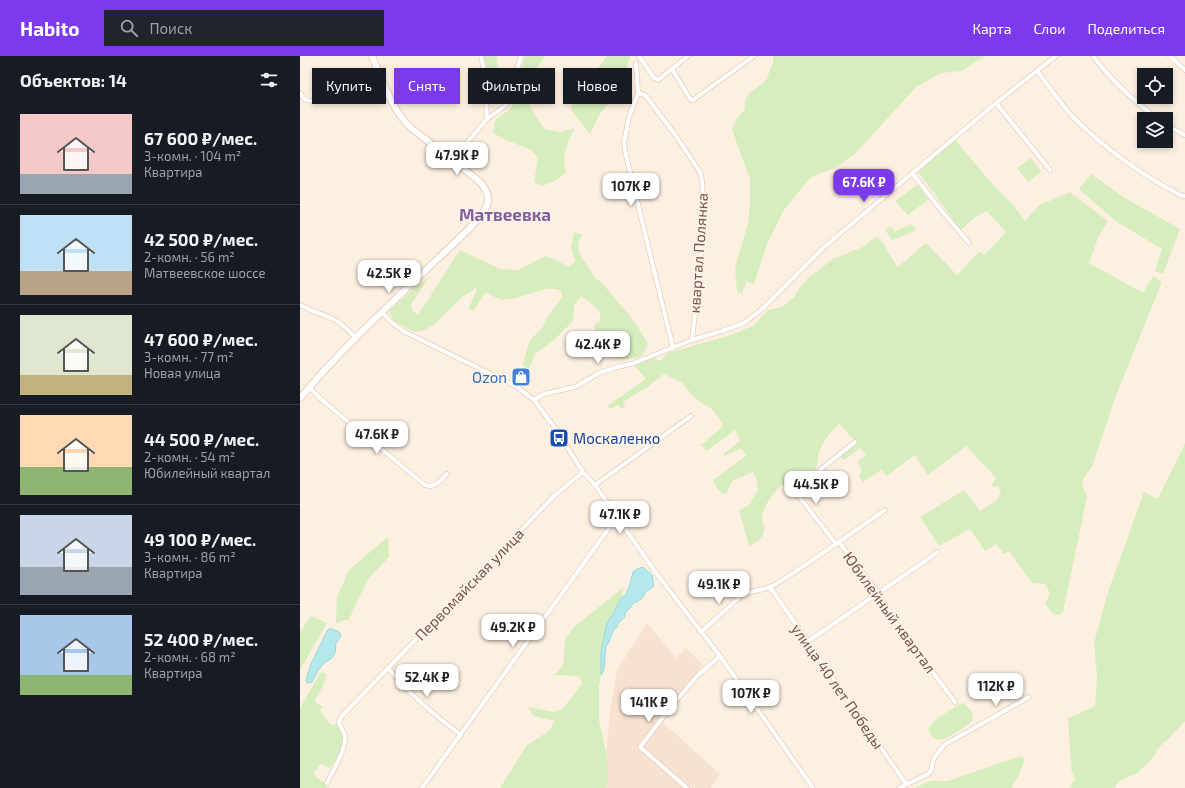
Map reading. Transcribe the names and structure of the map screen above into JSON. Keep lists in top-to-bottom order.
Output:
{
  "streets": {
    "street": [
      "квартал Полянка",
      "Первомайская улица",
      "Юбилейный квартал",
      "улица 40 лет Победы"
    ]
  },
  "districts": ["Матвеевка"],
  "places": {
    "shop": ["Ozon"],
    "bus stop": ["Москаленко"]
  },
  "page": {
    "header": "Habito",
    "search": "Поиск",
    "nav": ["Карта", "Слои", "Поделиться"],
    "heading": "Объектов: 14",
    "chip": [
      "Купить",
      "Снять",
      "Фильтры",
      "Новое"
    ],
    "list": [
      {
        "name": "67 600 ₽/мес.",
        "note": "3-комн. · 104 m² · Квартира"
      },
      {
        "name": "42 500 ₽/мес.",
        "note": "2-комн. · 56 m² · Матвеевское шоссе"
      },
      {
        "name": "47 600 ₽/мес.",
        "note": "3-комн. · 77 m² · Новая улица"
      },
      {
        "name": "44 500 ₽/мес.",
        "note": "2-комн. · 54 m² · Юбилейный квартал"
      },
      {
        "name": "49 100 ₽/мес.",
        "note": "3-комн. · 86 m² · Квартира"
      },
      {
        "name": "52 400 ₽/мес.",
        "note": "2-комн. · 68 m² · Квартира"
      }
    ],
    "price": [
      "47.9K ₽",
      "67.6K ₽",
      "107K ₽",
      "42.5K ₽",
      "42.4K ₽",
      "47.6K ₽",
      "44.5K ₽",
      "47.1K ₽",
      "49.1K ₽",
      "49.2K ₽",
      "52.4K ₽",
      "112K ₽",
      "107K ₽",
      "141K ₽"
    ]
  }
}
